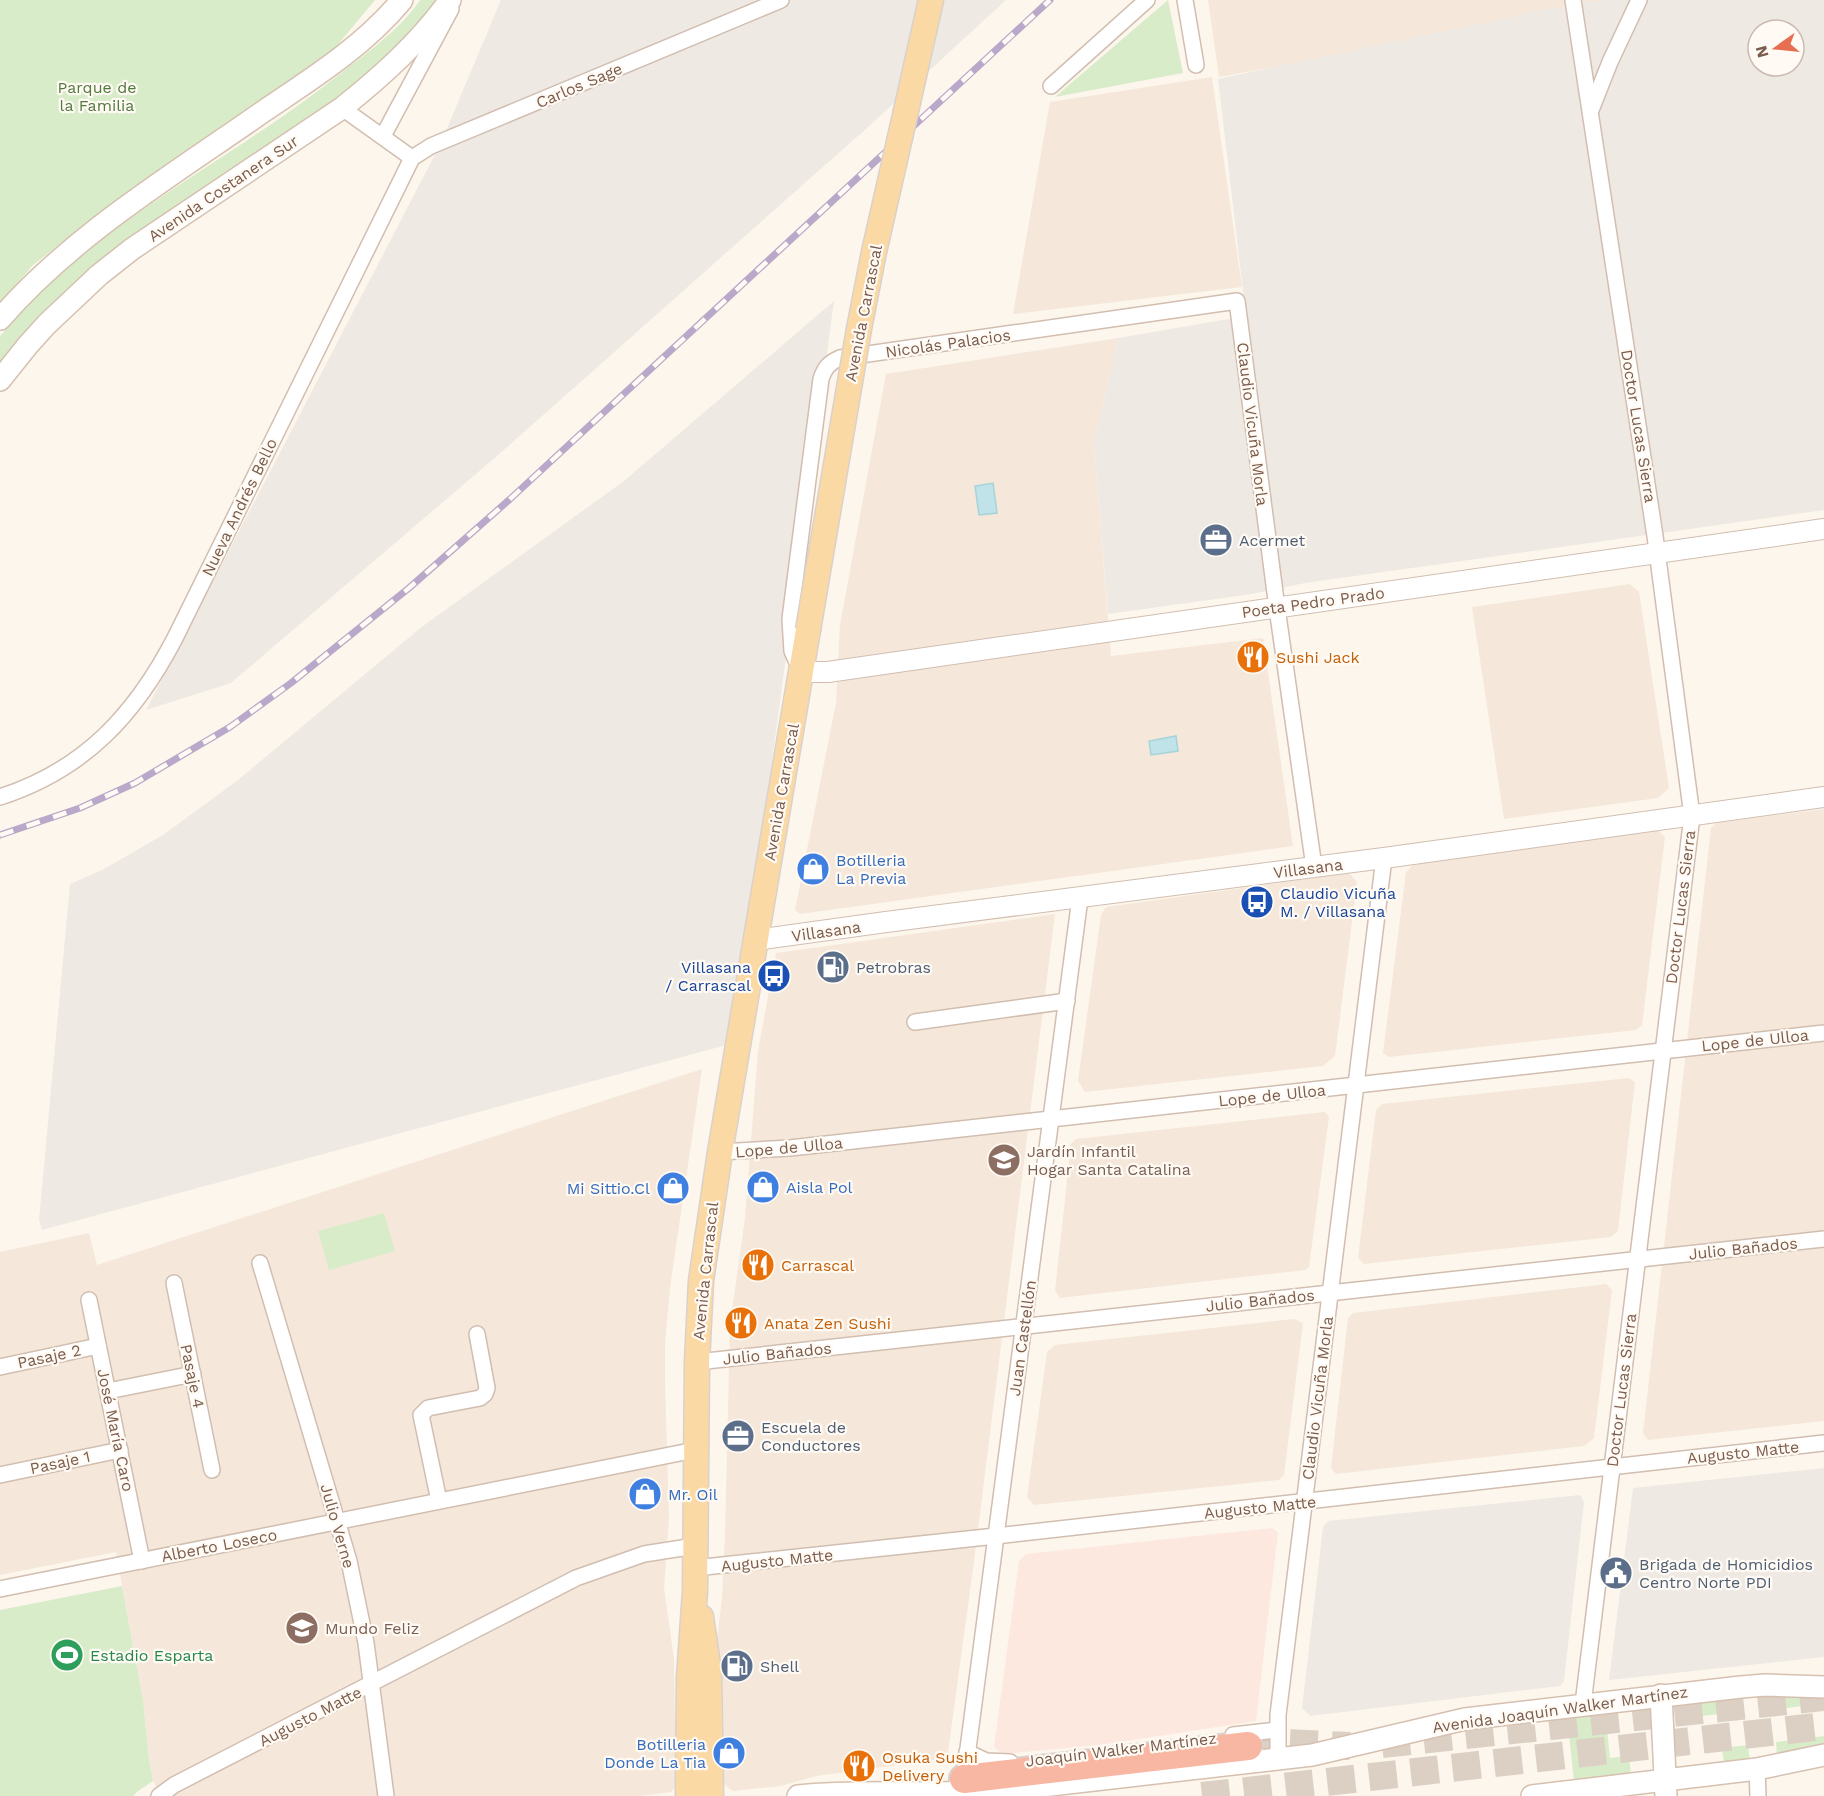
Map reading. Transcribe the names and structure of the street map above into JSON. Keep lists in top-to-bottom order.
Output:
{
  "streets": {
    "main road": ["Avenida Costanera Sur", "Avenida Carrascal", "Avenida Joaquín Walker Martínez"],
    "street": [
      "Carlos Sage",
      "Nicolás Palacios",
      "Claudio Vicuña Morla",
      "Doctor Lucas Sierra",
      "Nueva Andrés Bello",
      "Poeta Pedro Prado",
      "Villasana",
      "Lope de Ulloa",
      "Julio Bañados",
      "Juan Castellón",
      "Pasaje 2",
      "Pasaje 4",
      "José María Caro",
      "Augusto Matte",
      "Pasaje 1",
      "Julio Verne",
      "Alberto Loseco",
      "Joaquín Walker Martínez"
    ]
  },
  "crossings": [
    ["Carlos Sage", "Nueva Andrés Bello"],
    ["Avenida Carrascal", "Nicolás Palacios"],
    ["Avenida Carrascal", "Poeta Pedro Prado"],
    ["Avenida Carrascal", "Villasana"],
    ["Avenida Carrascal", "Lope de Ulloa"],
    ["Avenida Carrascal", "Julio Bañados"],
    ["Avenida Carrascal", "Augusto Matte"],
    ["Avenida Carrascal", "Alberto Loseco"],
    ["Nicolás Palacios", "Claudio Vicuña Morla"],
    ["Nicolás Palacios", "Poeta Pedro Prado"],
    ["Claudio Vicuña Morla", "Poeta Pedro Prado"],
    ["Claudio Vicuña Morla", "Villasana"],
    ["Claudio Vicuña Morla", "Lope de Ulloa"],
    ["Claudio Vicuña Morla", "Julio Bañados"],
    ["Claudio Vicuña Morla", "Augusto Matte"],
    ["Claudio Vicuña Morla", "Avenida Joaquín Walker Martínez"],
    ["Claudio Vicuña Morla", "Joaquín Walker Martínez"],
    ["Doctor Lucas Sierra", "Poeta Pedro Prado"],
    ["Doctor Lucas Sierra", "Villasana"],
    ["Doctor Lucas Sierra", "Lope de Ulloa"],
    ["Doctor Lucas Sierra", "Julio Bañados"],
    ["Doctor Lucas Sierra", "Augusto Matte"],
    ["Doctor Lucas Sierra", "Avenida Joaquín Walker Martínez"],
    ["Villasana", "Juan Castellón"],
    ["Lope de Ulloa", "Juan Castellón"],
    ["Julio Bañados", "Juan Castellón"],
    ["Juan Castellón", "Augusto Matte"],
    ["Juan Castellón", "Joaquín Walker Martínez"],
    ["Pasaje 2", "José María Caro"],
    ["José María Caro", "Pasaje 1"],
    ["José María Caro", "Alberto Loseco"],
    ["Augusto Matte", "Julio Verne"],
    ["Julio Verne", "Alberto Loseco"]
  ],
  "parks": ["Parque de la Familia"],
  "places": {
    "office": ["Acermet", "Escuela de Conductores"],
    "restaurant": [
      "Sushi Jack",
      "Carrascal",
      "Anata Zen Sushi",
      "Osuka Sushi Delivery"
    ],
    "shop": [
      "Botilleria La Previa",
      "Aisla Pol",
      "Mi Sittio.Cl",
      "Mr. Oil",
      "Botilleria Donde La Tia"
    ],
    "bus stop": ["Claudio Vicuña M. / Villasana", "Villasana / Carrascal"],
    "fuel station": ["Petrobras", "Shell"],
    "school or university": ["Jardín Infantil Hogar Santa Catalina", "Mundo Feliz"],
    "public building": ["Brigada de Homicidios Centro Norte PDI"],
    "sports": ["Estadio Esparta"]
  },
  "north": "left"
}
